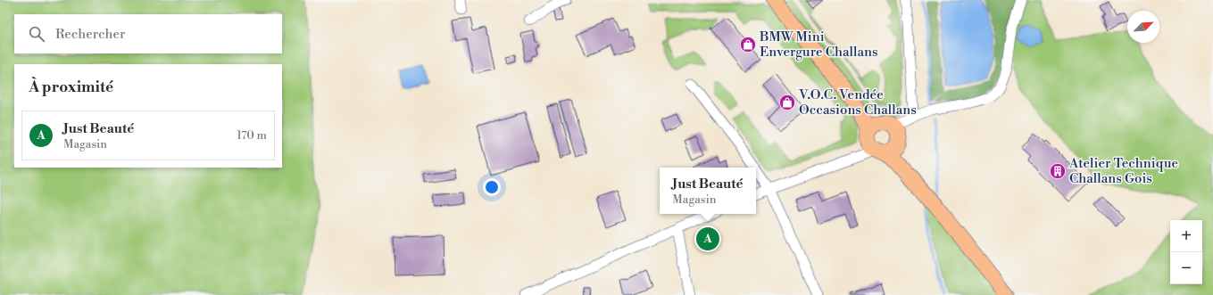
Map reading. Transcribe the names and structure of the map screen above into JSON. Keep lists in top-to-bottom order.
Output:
{
  "places": {
    "shop": ["BMW Mini Envergure Challans", "V.O.C. Vendée Occasions Challans"],
    "building": ["Atelier Technique Challans Gois"]
  },
  "north": "top right",
  "page": {
    "search": "Rechercher",
    "heading": "À proximité",
    "list": [
      {
        "mark": "A",
        "name": "Just Beauté",
        "note": "Magasin",
        "value": "170 m"
      }
    ],
    "popup": ["Just Beauté", "Magasin"],
    "map_buttons": ["+", "−"],
    "pins": "A"
  }
}
